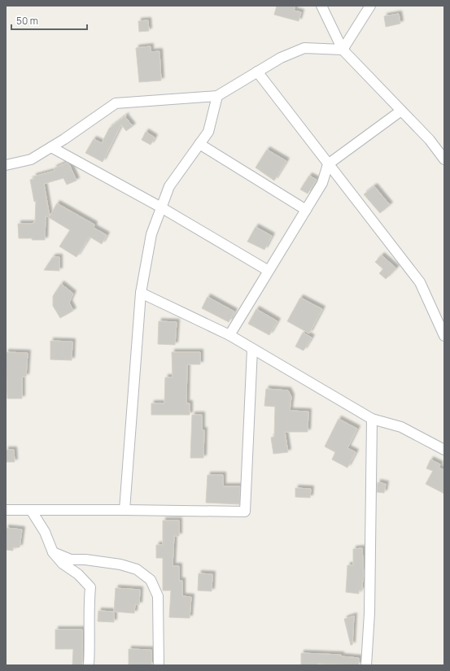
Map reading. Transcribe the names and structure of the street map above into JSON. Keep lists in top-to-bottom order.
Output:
{
  "scale_bar": "50 m"
}
